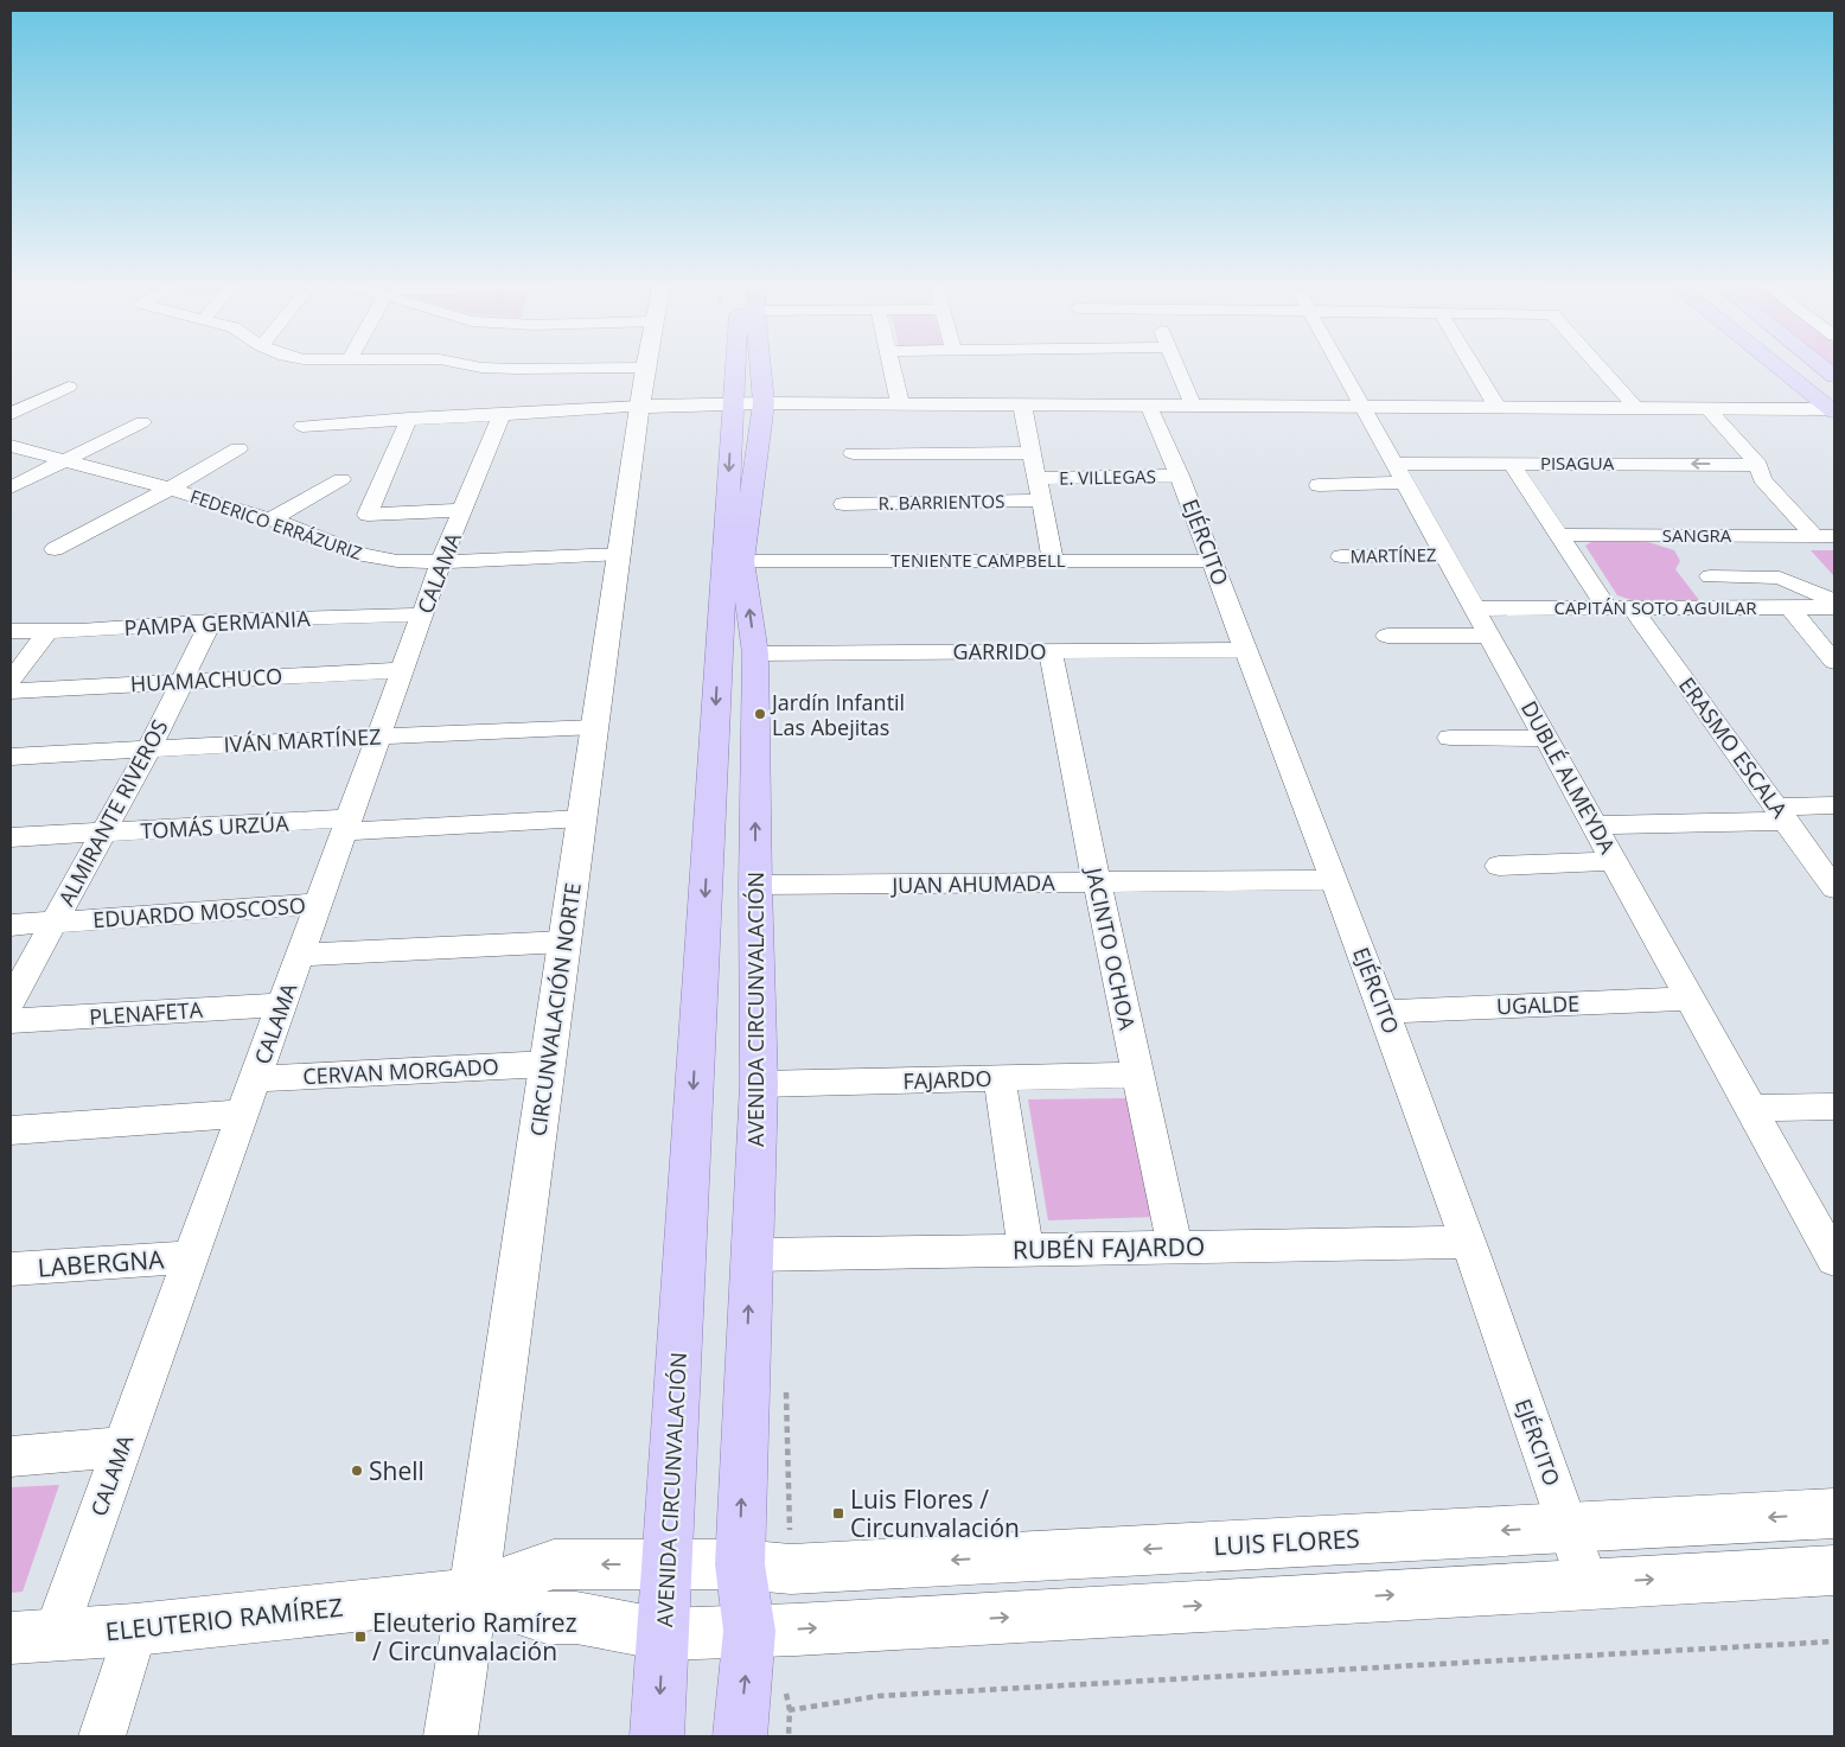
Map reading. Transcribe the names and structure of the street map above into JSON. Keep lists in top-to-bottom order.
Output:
{
  "streets": {
    "main road": ["AVENIDA CIRCUNVALACIÓN"],
    "street": [
      "PISAGUA",
      "E. VILLEGAS",
      "R. BARRIENTOS",
      "FEDERICO ERRÁZURIZ",
      "SANGRA",
      "EJÉRCITO",
      "MARTÍNEZ",
      "TENIENTE CAMPBELL",
      "CALAMA",
      "CAPITÁN SOTO AGUILAR",
      "PAMPA GERMANIA",
      "GARRIDO",
      "HUAMACHUCO",
      "IVÁN MARTÍNEZ",
      "ERASMO ESCALA",
      "DUBLÉ ALMEYDA",
      "ALMIRANTE RIVEROS",
      "TOMÁS URZÚA",
      "JUAN AHUMADA",
      "EDUARDO MOSCOSO",
      "JACINTO OCHOA",
      "UGALDE",
      "CIRCUNVALACIÓN NORTE",
      "PLENAFETA",
      "CERVAN MORGADO",
      "FAJARDO",
      "RUBÉN FAJARDO",
      "LABERGNA",
      "LUIS FLORES",
      "ELEUTERIO RAMÍREZ"
    ]
  },
  "crossings": [
    ["PISAGUA", "ERASMO ESCALA"],
    ["PISAGUA", "DUBLÉ ALMEYDA"],
    ["E. VILLEGAS", "EJÉRCITO"],
    ["FEDERICO ERRÁZURIZ", "CALAMA"],
    ["FEDERICO ERRÁZURIZ", "CIRCUNVALACIÓN NORTE"],
    ["SANGRA", "ERASMO ESCALA"],
    ["EJÉRCITO", "TENIENTE CAMPBELL"],
    ["EJÉRCITO", "GARRIDO"],
    ["EJÉRCITO", "JUAN AHUMADA"],
    ["EJÉRCITO", "UGALDE"],
    ["EJÉRCITO", "RUBÉN FAJARDO"],
    ["EJÉRCITO", "LUIS FLORES"],
    ["MARTÍNEZ", "DUBLÉ ALMEYDA"],
    ["TENIENTE CAMPBELL", "AVENIDA CIRCUNVALACIÓN"],
    ["CALAMA", "PAMPA GERMANIA"],
    ["CALAMA", "HUAMACHUCO"],
    ["CALAMA", "IVÁN MARTÍNEZ"],
    ["CALAMA", "TOMÁS URZÚA"],
    ["CALAMA", "EDUARDO MOSCOSO"],
    ["CALAMA", "PLENAFETA"],
    ["CALAMA", "CERVAN MORGADO"],
    ["CALAMA", "LABERGNA"],
    ["CALAMA", "ELEUTERIO RAMÍREZ"],
    ["CAPITÁN SOTO AGUILAR", "ERASMO ESCALA"],
    ["CAPITÁN SOTO AGUILAR", "DUBLÉ ALMEYDA"],
    ["PAMPA GERMANIA", "ALMIRANTE RIVEROS"],
    ["GARRIDO", "JACINTO OCHOA"],
    ["GARRIDO", "AVENIDA CIRCUNVALACIÓN"],
    ["HUAMACHUCO", "ALMIRANTE RIVEROS"],
    ["IVÁN MARTÍNEZ", "ALMIRANTE RIVEROS"],
    ["IVÁN MARTÍNEZ", "CIRCUNVALACIÓN NORTE"],
    ["DUBLÉ ALMEYDA", "UGALDE"],
    ["ALMIRANTE RIVEROS", "TOMÁS URZÚA"],
    ["ALMIRANTE RIVEROS", "EDUARDO MOSCOSO"],
    ["TOMÁS URZÚA", "CIRCUNVALACIÓN NORTE"],
    ["JUAN AHUMADA", "JACINTO OCHOA"],
    ["JUAN AHUMADA", "AVENIDA CIRCUNVALACIÓN"],
    ["JACINTO OCHOA", "FAJARDO"],
    ["JACINTO OCHOA", "RUBÉN FAJARDO"],
    ["CIRCUNVALACIÓN NORTE", "CERVAN MORGADO"],
    ["CIRCUNVALACIÓN NORTE", "ELEUTERIO RAMÍREZ"],
    ["AVENIDA CIRCUNVALACIÓN", "FAJARDO"],
    ["AVENIDA CIRCUNVALACIÓN", "RUBÉN FAJARDO"],
    ["AVENIDA CIRCUNVALACIÓN", "LUIS FLORES"],
    ["AVENIDA CIRCUNVALACIÓN", "ELEUTERIO RAMÍREZ"],
    ["LUIS FLORES", "ELEUTERIO RAMÍREZ"]
  ],
  "places": {
    "other": ["Jardín Infantil Las Abejitas", "Shell"],
    "transit": ["Luis Flores / Circunvalación", "Eleuterio Ramírez / Circunvalación"]
  }
}
